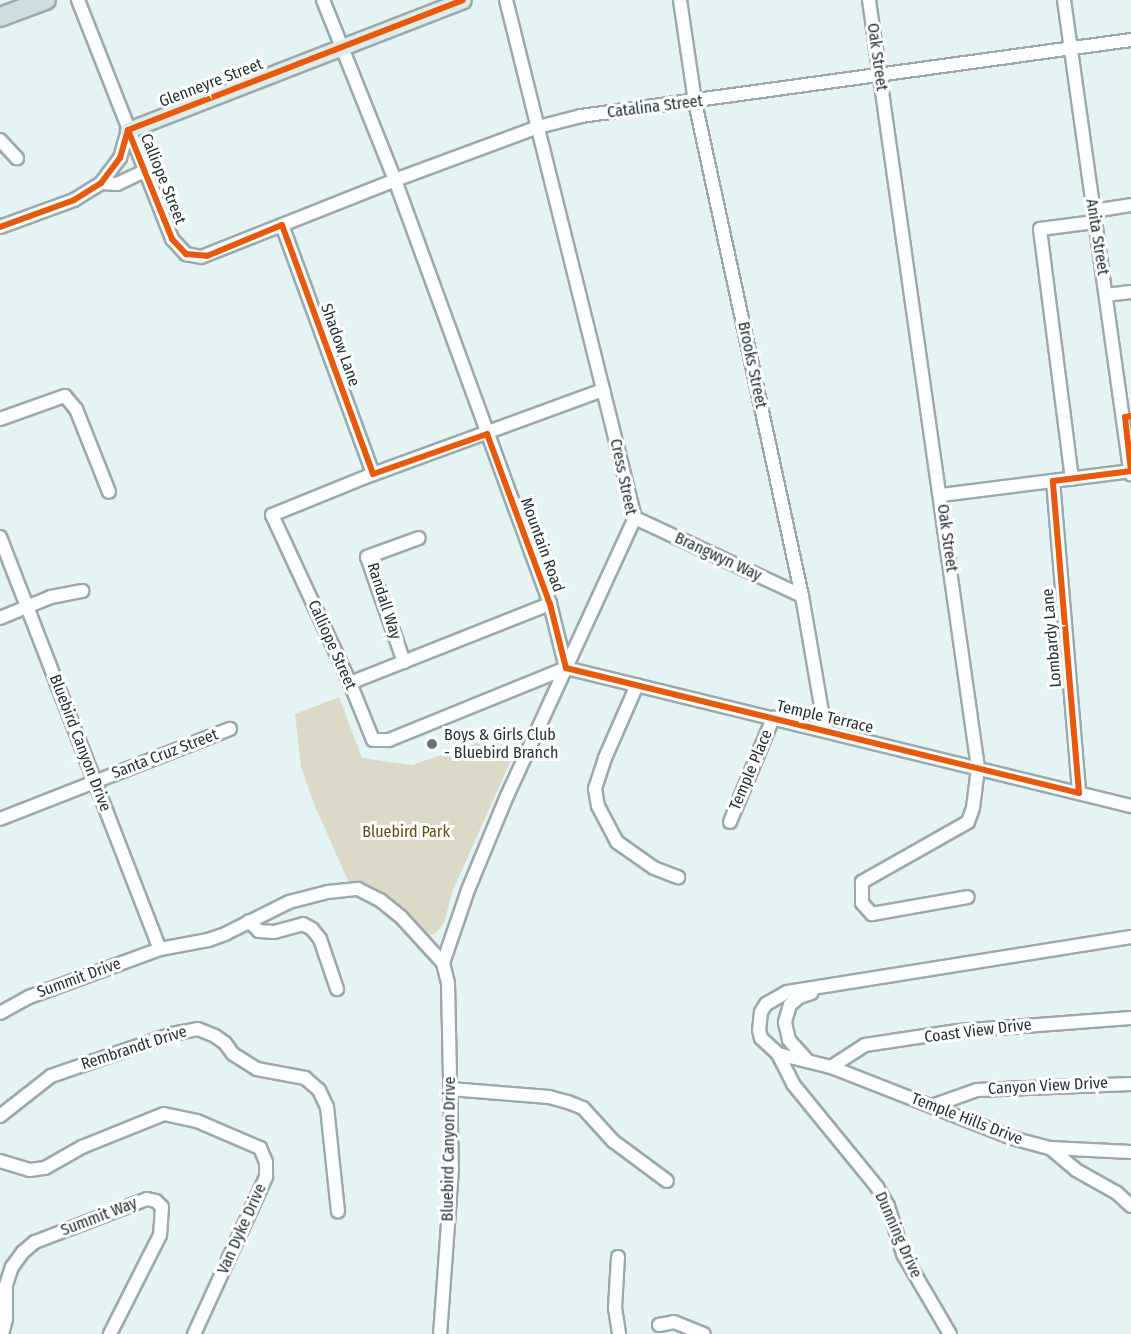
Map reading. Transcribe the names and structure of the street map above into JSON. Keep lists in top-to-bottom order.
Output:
{
  "streets": {
    "main road": ["Glenneyre Street"],
    "street": [
      "Oak Street",
      "Catalina Street",
      "Calliope Street",
      "Anita Street",
      "Shadow Lane",
      "Brooks Street",
      "Cress Street",
      "Mountain Road",
      "Brangwyn Way",
      "Randall Way",
      "Lombardy Lane",
      "Temple Terrace",
      "Bluebird Canyon Drive",
      "Santa Cruz Street",
      "Temple Place",
      "Summit Drive",
      "Coast View Drive",
      "Rembrandt Drive",
      "Canyon View Drive",
      "Temple Hills Drive",
      "Summit Way",
      "Van Dyke Drive",
      "Dunning Drive"
    ]
  },
  "crossings": [
    ["Oak Street", "Catalina Street"],
    ["Oak Street", "Temple Terrace"],
    ["Glenneyre Street", "Calliope Street"],
    ["Glenneyre Street", "Mountain Road"],
    ["Catalina Street", "Calliope Street"],
    ["Catalina Street", "Anita Street"],
    ["Catalina Street", "Shadow Lane"],
    ["Catalina Street", "Brooks Street"],
    ["Catalina Street", "Cress Street"],
    ["Catalina Street", "Mountain Road"],
    ["Calliope Street", "Shadow Lane"],
    ["Calliope Street", "Cress Street"],
    ["Calliope Street", "Mountain Road"],
    ["Calliope Street", "Temple Terrace"],
    ["Brooks Street", "Brangwyn Way"],
    ["Brooks Street", "Temple Terrace"],
    ["Cress Street", "Mountain Road"],
    ["Cress Street", "Brangwyn Way"],
    ["Cress Street", "Temple Terrace"],
    ["Cress Street", "Bluebird Canyon Drive"],
    ["Cress Street", "Summit Drive"],
    ["Mountain Road", "Temple Terrace"],
    ["Lombardy Lane", "Temple Terrace"],
    ["Temple Terrace", "Temple Place"],
    ["Bluebird Canyon Drive", "Santa Cruz Street"],
    ["Bluebird Canyon Drive", "Summit Drive"],
    ["Coast View Drive", "Temple Hills Drive"],
    ["Canyon View Drive", "Temple Hills Drive"],
    ["Temple Hills Drive", "Dunning Drive"]
  ],
  "parks": ["Bluebird Park"],
  "places": ["Boys & Girls Club - Bluebird Branch"]
}
